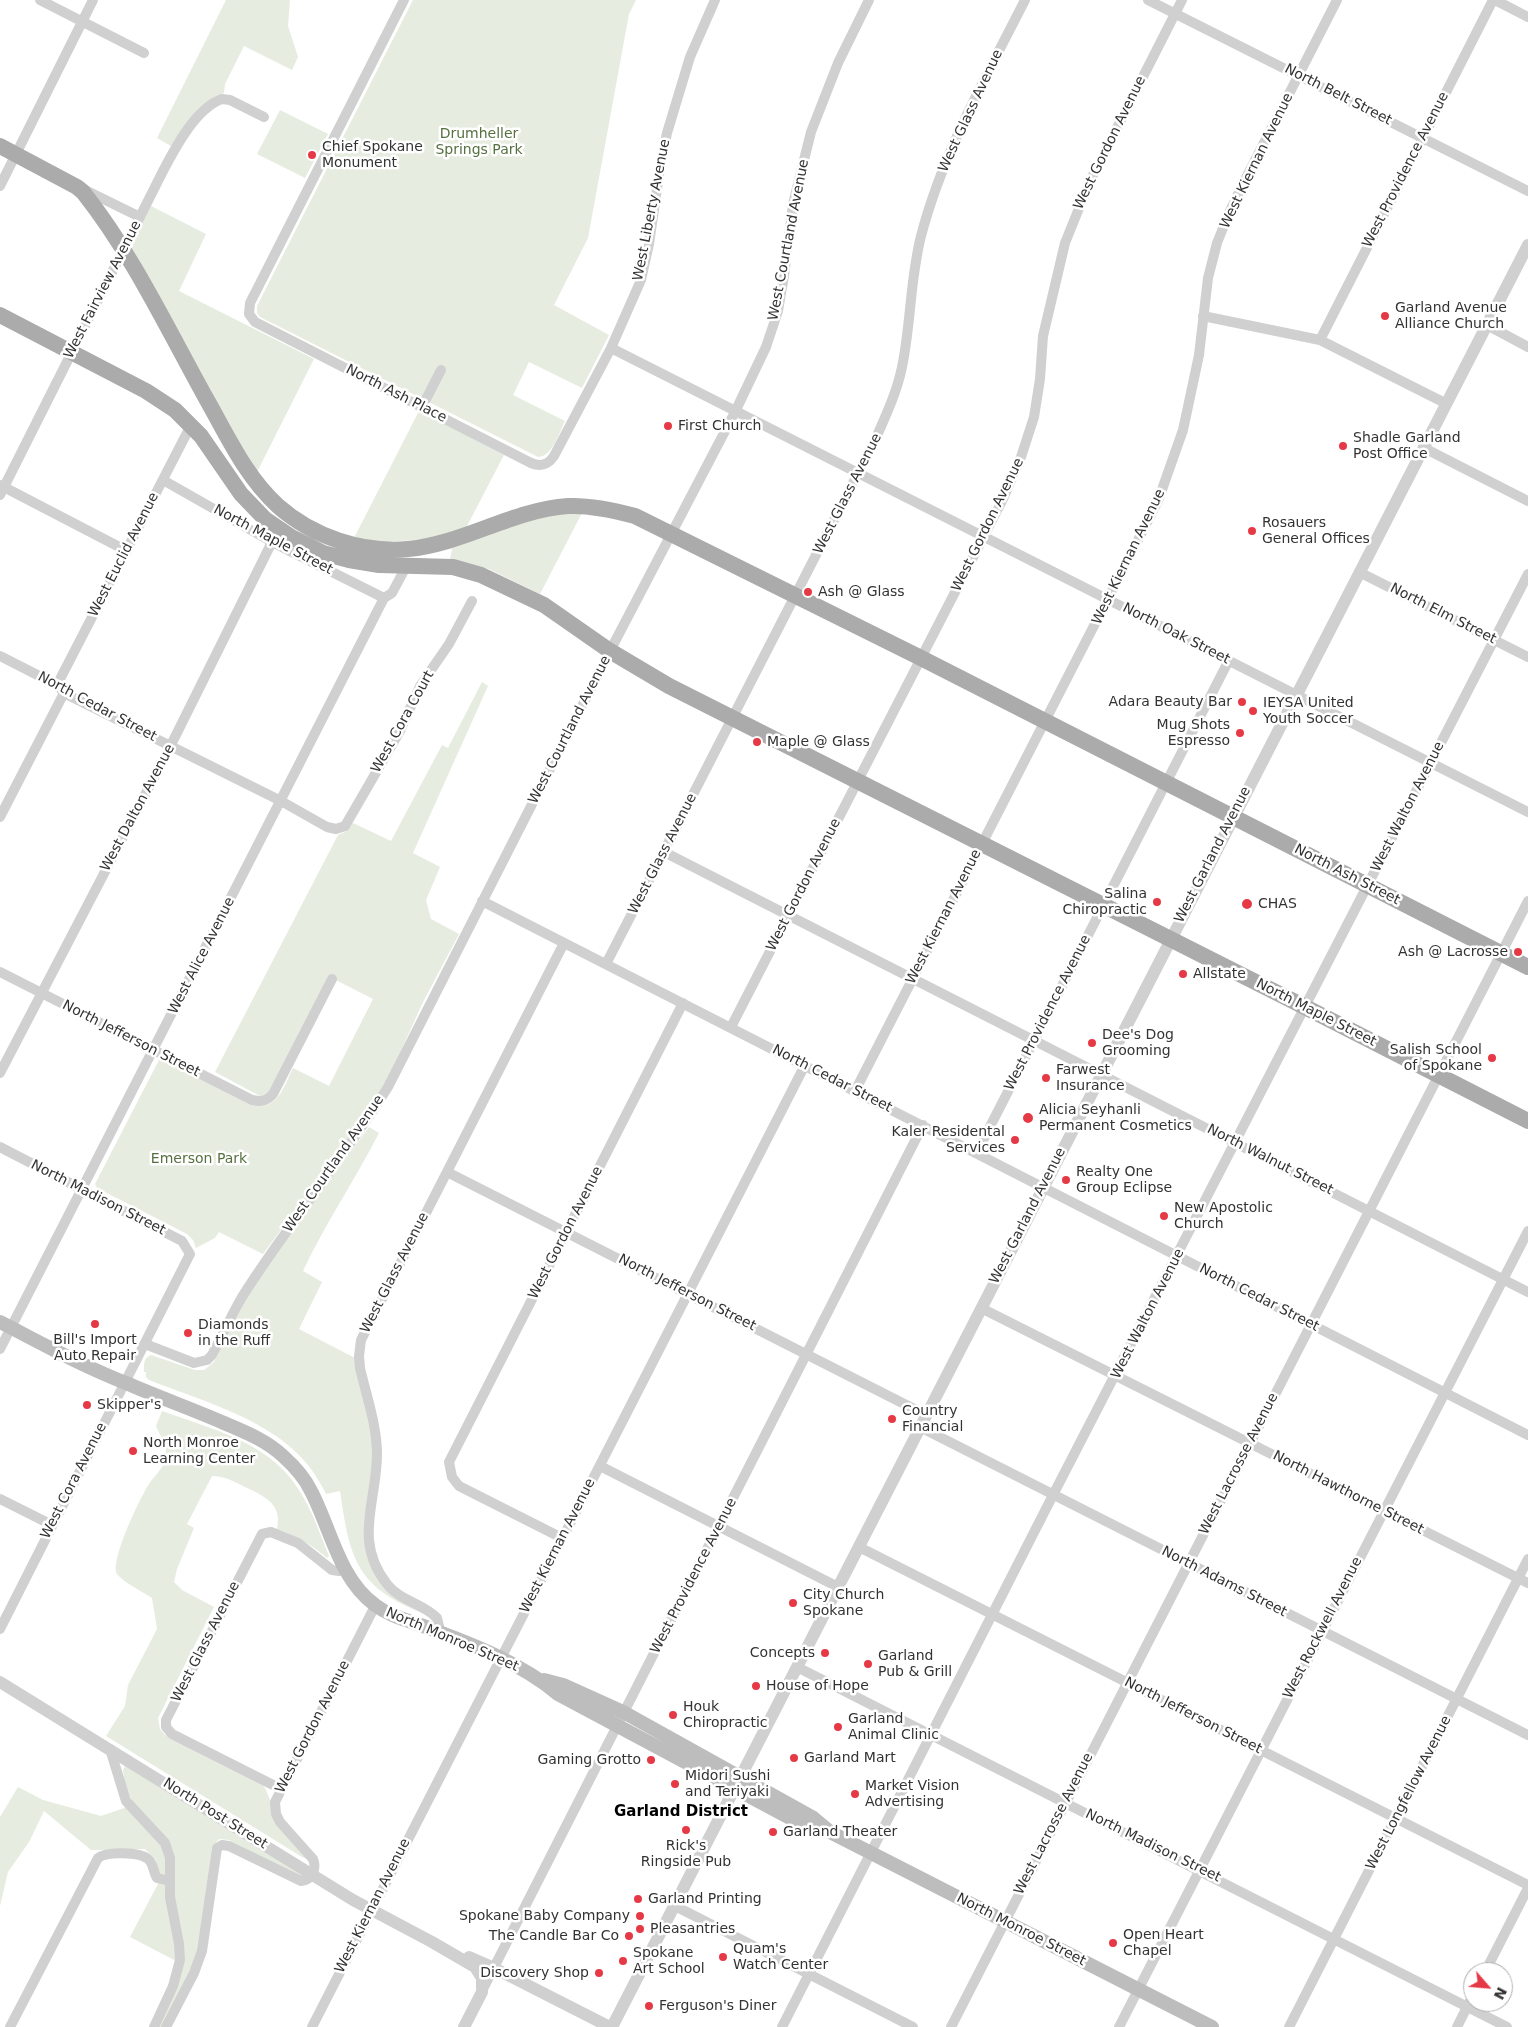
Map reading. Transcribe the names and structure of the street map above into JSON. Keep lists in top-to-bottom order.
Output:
{
  "streets": {
    "main road": ["North Maple Street", "North Ash Street", "North Monroe Street"],
    "street": [
      "North Belt Street",
      "West Glass Avenue",
      "West Gordon Avenue",
      "West Kiernan Avenue",
      "West Providence Avenue",
      "West Liberty Avenue",
      "West Courtland Avenue",
      "West Fairview Avenue",
      "North Ash Place",
      "West Euclid Avenue",
      "North Elm Street",
      "North Oak Street",
      "North Cedar Street",
      "West Cora Court",
      "West Walton Avenue",
      "West Dalton Avenue",
      "West Garland Avenue",
      "West Alice Avenue",
      "North Jefferson Street",
      "North Walnut Street",
      "North Madison Street",
      "West Lacrosse Avenue",
      "West Cora Avenue",
      "North Hawthorne Street",
      "North Adams Street",
      "West Rockwell Avenue",
      "West Longfellow Avenue",
      "North Post Street"
    ]
  },
  "crossings": [
    ["North Belt Street", "West Gordon Avenue"],
    ["North Belt Street", "West Kiernan Avenue"],
    ["North Belt Street", "West Providence Avenue"],
    ["West Glass Avenue", "West Gordon Avenue"],
    ["West Glass Avenue", "North Maple Street"],
    ["West Glass Avenue", "North Oak Street"],
    ["West Glass Avenue", "North Cedar Street"],
    ["West Glass Avenue", "North Ash Street"],
    ["West Glass Avenue", "North Jefferson Street"],
    ["West Glass Avenue", "North Walnut Street"],
    ["West Glass Avenue", "North Monroe Street"],
    ["West Gordon Avenue", "West Kiernan Avenue"],
    ["West Gordon Avenue", "North Maple Street"],
    ["West Gordon Avenue", "North Oak Street"],
    ["West Gordon Avenue", "North Cedar Street"],
    ["West Gordon Avenue", "North Ash Street"],
    ["West Gordon Avenue", "North Jefferson Street"],
    ["West Gordon Avenue", "North Walnut Street"],
    ["West Gordon Avenue", "North Monroe Street"],
    ["West Gordon Avenue", "North Post Street"],
    ["West Kiernan Avenue", "North Maple Street"],
    ["West Kiernan Avenue", "North Oak Street"],
    ["West Kiernan Avenue", "North Cedar Street"],
    ["West Kiernan Avenue", "North Ash Street"],
    ["West Kiernan Avenue", "North Jefferson Street"],
    ["West Kiernan Avenue", "North Walnut Street"],
    ["West Kiernan Avenue", "North Monroe Street"],
    ["West Kiernan Avenue", "North Post Street"],
    ["West Providence Avenue", "North Maple Street"],
    ["West Providence Avenue", "North Oak Street"],
    ["West Providence Avenue", "North Cedar Street"],
    ["West Providence Avenue", "North Ash Street"],
    ["West Providence Avenue", "North Jefferson Street"],
    ["West Providence Avenue", "North Walnut Street"],
    ["West Providence Avenue", "North Monroe Street"],
    ["West Providence Avenue", "North Post Street"],
    ["West Liberty Avenue", "North Ash Place"],
    ["West Liberty Avenue", "North Oak Street"],
    ["West Courtland Avenue", "North Maple Street"],
    ["West Courtland Avenue", "North Oak Street"],
    ["West Courtland Avenue", "North Cedar Street"],
    ["West Courtland Avenue", "North Ash Street"],
    ["West Courtland Avenue", "West Cora Avenue"],
    ["West Fairview Avenue", "North Maple Street"],
    ["West Fairview Avenue", "North Ash Street"],
    ["North Maple Street", "West Euclid Avenue"],
    ["North Maple Street", "West Walton Avenue"],
    ["North Maple Street", "West Dalton Avenue"],
    ["North Maple Street", "West Garland Avenue"],
    ["North Maple Street", "West Alice Avenue"],
    ["North Maple Street", "West Lacrosse Avenue"],
    ["West Euclid Avenue", "North Cedar Street"],
    ["North Elm Street", "West Walton Avenue"],
    ["North Elm Street", "West Garland Avenue"],
    ["North Oak Street", "West Walton Avenue"],
    ["North Oak Street", "West Garland Avenue"],
    ["North Cedar Street", "West Cora Court"],
    ["North Cedar Street", "West Walton Avenue"],
    ["North Cedar Street", "West Dalton Avenue"],
    ["North Cedar Street", "West Garland Avenue"],
    ["North Cedar Street", "West Alice Avenue"],
    ["North Cedar Street", "West Lacrosse Avenue"],
    ["North Cedar Street", "West Rockwell Avenue"],
    ["West Walton Avenue", "North Ash Street"],
    ["West Walton Avenue", "North Jefferson Street"],
    ["West Walton Avenue", "North Walnut Street"],
    ["West Walton Avenue", "North Madison Street"],
    ["West Walton Avenue", "North Hawthorne Street"],
    ["West Walton Avenue", "North Adams Street"],
    ["West Walton Avenue", "North Monroe Street"],
    ["West Dalton Avenue", "North Jefferson Street"],
    ["West Garland Avenue", "North Ash Street"],
    ["West Garland Avenue", "North Jefferson Street"],
    ["West Garland Avenue", "North Walnut Street"],
    ["West Garland Avenue", "North Madison Street"],
    ["West Garland Avenue", "North Hawthorne Street"],
    ["West Garland Avenue", "North Adams Street"],
    ["West Garland Avenue", "North Monroe Street"],
    ["West Garland Avenue", "North Post Street"],
    ["North Ash Street", "West Lacrosse Avenue"],
    ["West Alice Avenue", "North Jefferson Street"],
    ["West Alice Avenue", "North Madison Street"],
    ["West Alice Avenue", "North Monroe Street"],
    ["North Jefferson Street", "West Lacrosse Avenue"],
    ["North Jefferson Street", "West Rockwell Avenue"],
    ["North Jefferson Street", "West Longfellow Avenue"],
    ["North Walnut Street", "West Lacrosse Avenue"],
    ["North Walnut Street", "West Rockwell Avenue"],
    ["North Madison Street", "West Lacrosse Avenue"],
    ["North Madison Street", "West Cora Avenue"],
    ["North Madison Street", "West Rockwell Avenue"],
    ["North Madison Street", "West Longfellow Avenue"],
    ["West Lacrosse Avenue", "North Hawthorne Street"],
    ["West Lacrosse Avenue", "North Adams Street"],
    ["West Lacrosse Avenue", "North Monroe Street"],
    ["West Cora Avenue", "North Monroe Street"],
    ["North Hawthorne Street", "West Rockwell Avenue"],
    ["North Hawthorne Street", "West Longfellow Avenue"],
    ["North Adams Street", "West Rockwell Avenue"],
    ["North Adams Street", "West Longfellow Avenue"],
    ["West Rockwell Avenue", "North Monroe Street"]
  ],
  "districts": ["Garland District"],
  "parks": ["Drumheller Springs Park", "Emerson Park"],
  "places": [
    "Chief Spokane Monument",
    "Garland Avenue Alliance Church",
    "First Church",
    "Shadle Garland Post Office",
    "Rosauers General Offices",
    "Ash @ Glass",
    "Adara Beauty Bar",
    "IEYSA United Youth Soccer",
    "Mug Shots Espresso",
    "Maple @ Glass",
    "Salina Chiropractic",
    "CHAS",
    "Ash @ Lacrosse",
    "Allstate",
    "Dee's Dog Grooming",
    "Salish School of Spokane",
    "Farwest Insurance",
    "Alicia Seyhanli Permanent Cosmetics",
    "Kaler Residental Services",
    "Realty One Group Eclipse",
    "New Apostolic Church",
    "Bill's Import Auto Repair",
    "Diamonds in the Ruff",
    "Skipper's",
    "Country Financial",
    "North Monroe Learning Center",
    "City Church Spokane",
    "Concepts",
    "Garland Pub & Grill",
    "House of Hope",
    "Houk Chiropractic",
    "Garland Animal Clinic",
    "Garland Mart",
    "Gaming Grotto",
    "Midori Sushi and Teriyaki",
    "Market Vision Advertising",
    "Rick's Ringside Pub",
    "Garland Theater",
    "Garland Printing",
    "Spokane Baby Company",
    "Pleasantries",
    "The Candle Bar Co",
    "Open Heart Chapel",
    "Quam's Watch Center",
    "Spokane Art School",
    "Discovery Shop",
    "Ferguson's Diner"
  ],
  "north": "bottom right"
}
